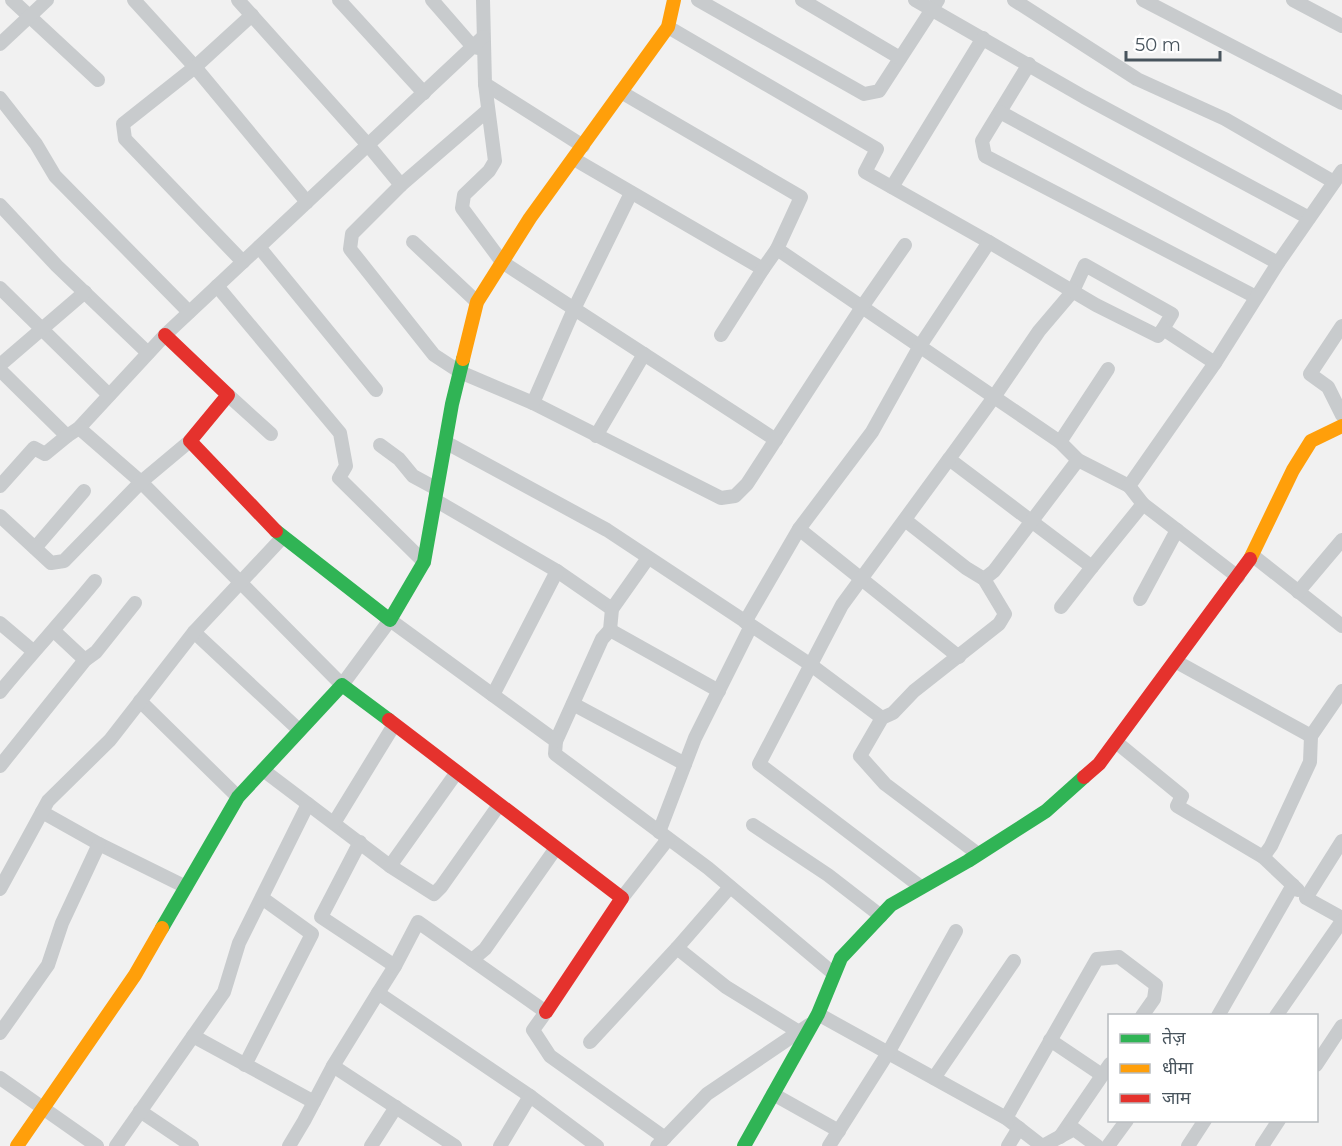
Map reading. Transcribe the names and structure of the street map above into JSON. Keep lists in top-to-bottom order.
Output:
{
  "legend": ["तेज़", "धीमा", "जाम"],
  "scale_bar": "50 m"
}
